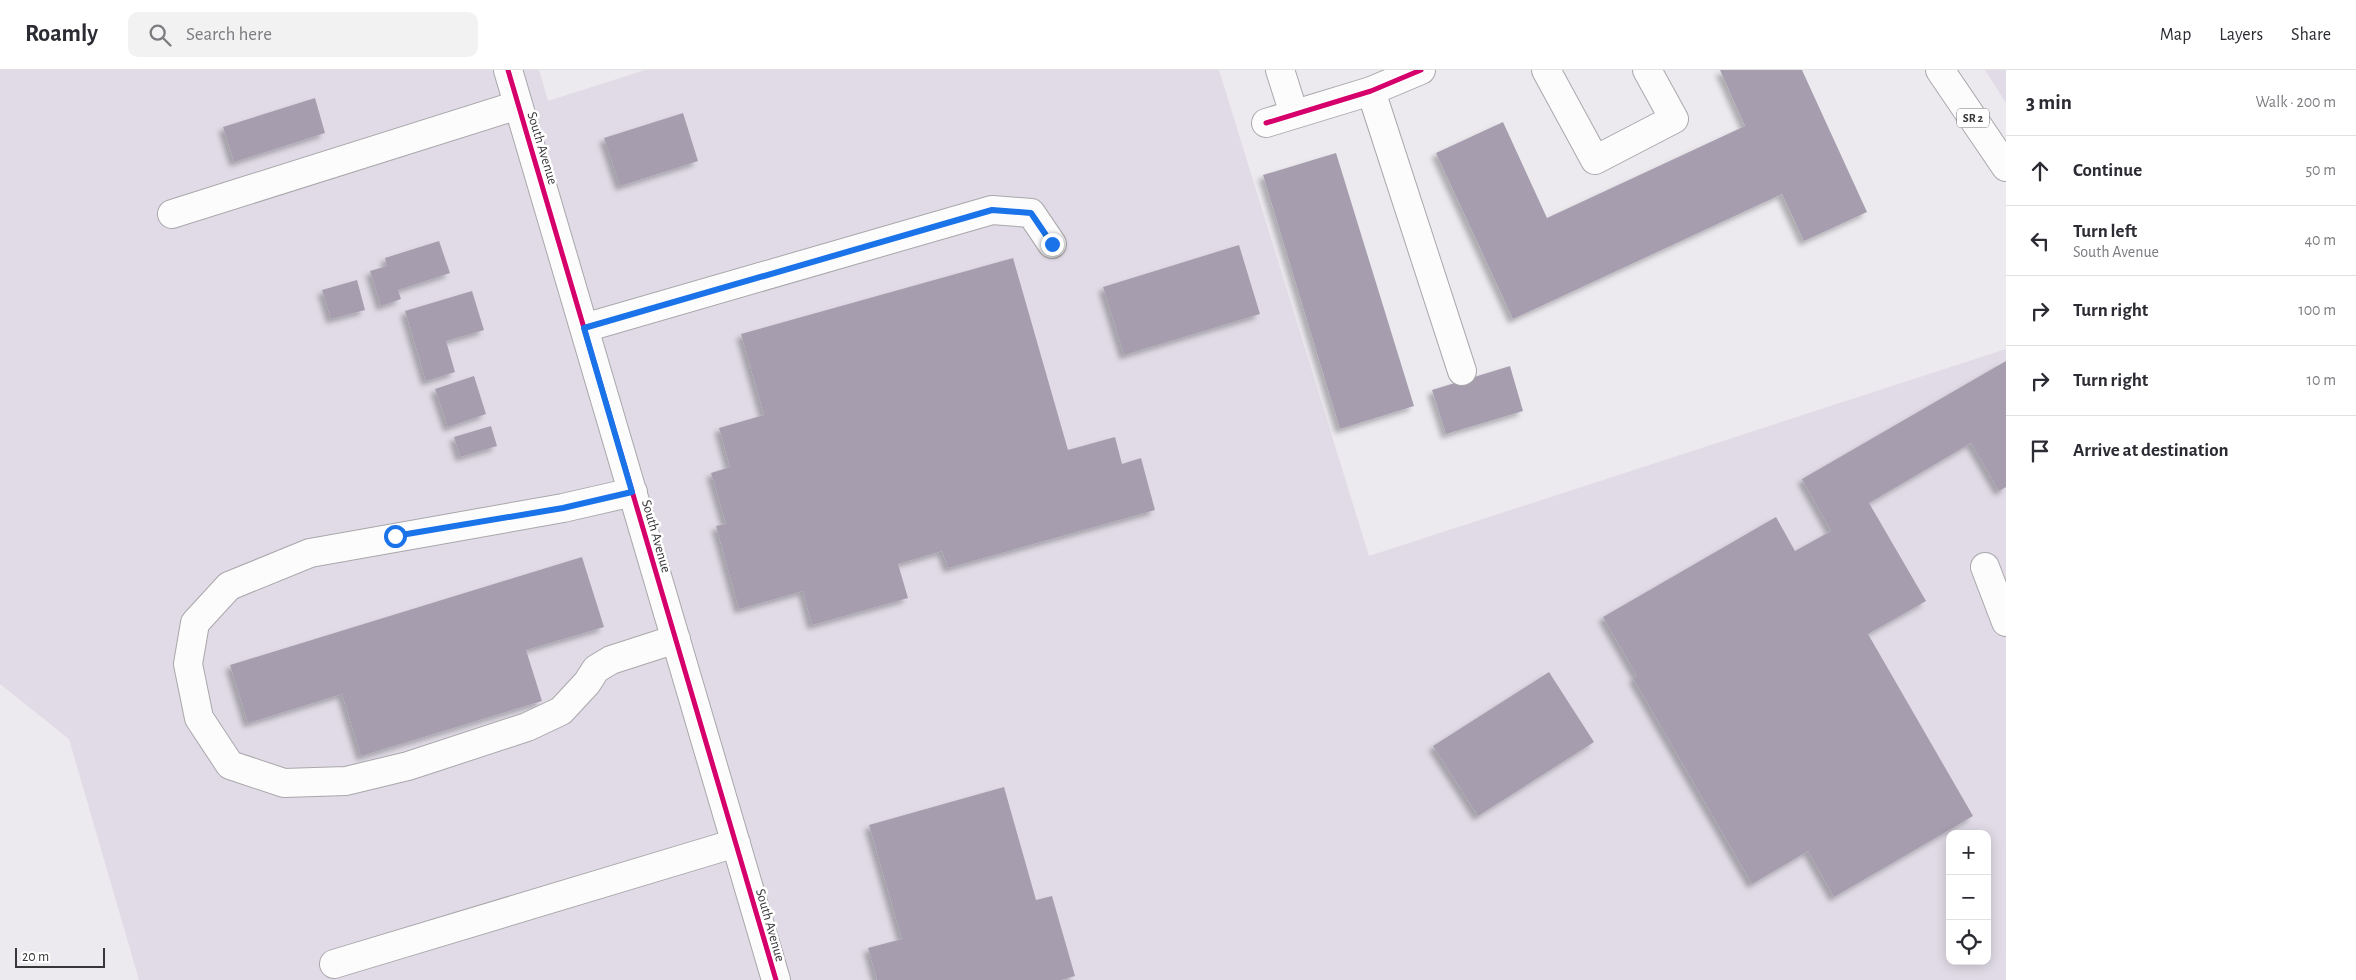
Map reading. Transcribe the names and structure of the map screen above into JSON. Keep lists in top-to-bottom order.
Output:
{
  "streets": {
    "street": ["SR 2", "South Avenue"]
  },
  "scale_bar": "20 m",
  "page": {
    "header": "Roamly",
    "search": "Search here",
    "nav": ["Map", "Layers", "Share"],
    "heading": ["3 min", "Walk · 200 m"],
    "list": [
      ["Continue", "50 m"],
      ["Turn left", "South Avenue", "40 m"],
      ["Turn right", "100 m"],
      ["Turn right", "10 m"],
      "Arrive at destination"
    ],
    "map_buttons": ["+", "−"],
    "scale": "20 m"
  }
}
